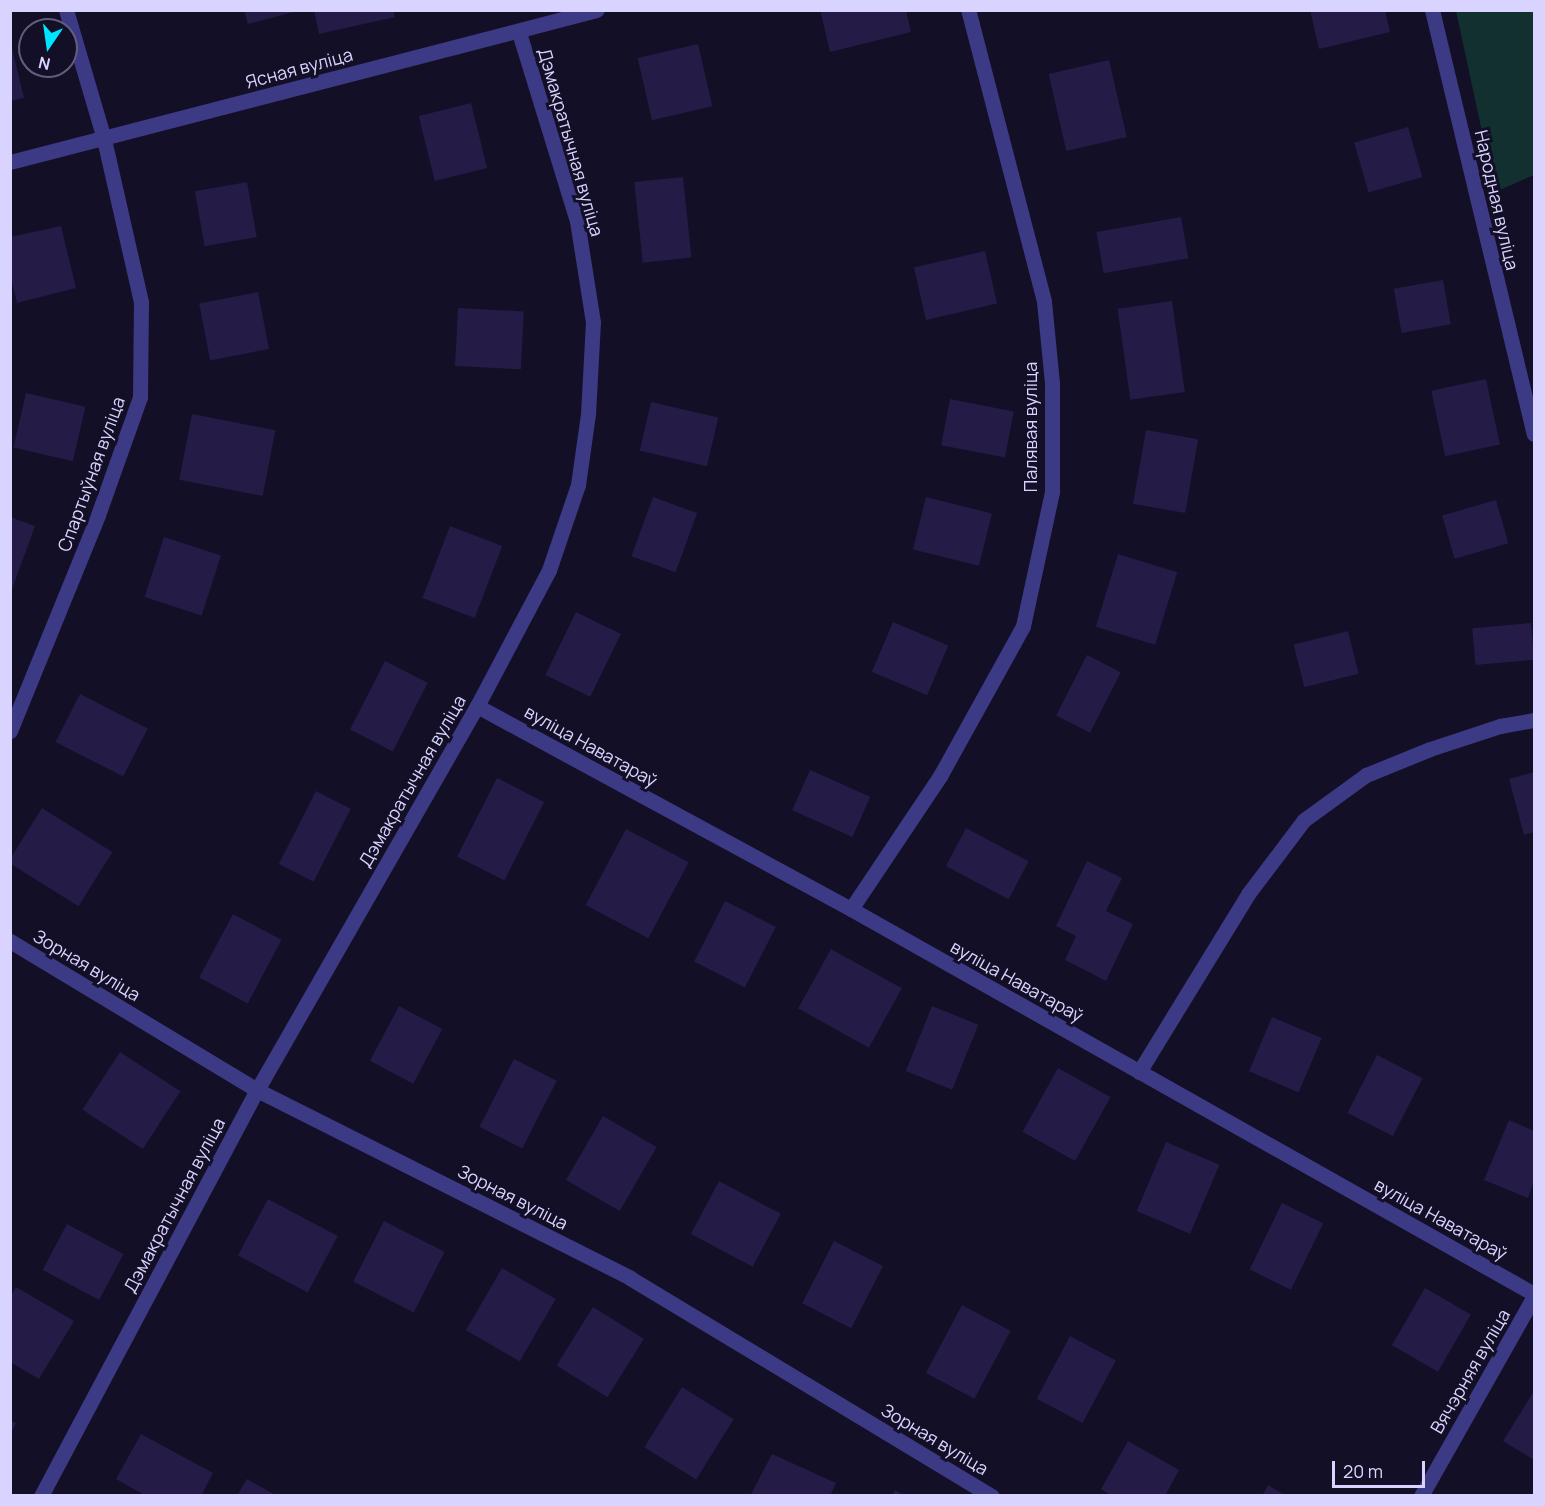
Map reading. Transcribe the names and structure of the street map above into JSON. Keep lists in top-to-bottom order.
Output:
{
  "streets": {
    "street": [
      "Ясная вуліца",
      "Дэмакратычная вуліца",
      "Народная вуліца",
      "Палявая вуліца",
      "Спартыўная вуліца",
      "вуліца Наватараў",
      "Зорная вуліца",
      "Вячэрняя вуліца"
    ]
  },
  "crossings": [
    ["Ясная вуліца", "Дэмакратычная вуліца"],
    ["Ясная вуліца", "Спартыўная вуліца"],
    ["Дэмакратычная вуліца", "вуліца Наватараў"],
    ["Дэмакратычная вуліца", "Зорная вуліца"],
    ["Палявая вуліца", "вуліца Наватараў"],
    ["вуліца Наватараў", "Вячэрняя вуліца"]
  ],
  "scale_bar": "20 m",
  "north": "bottom"
}
